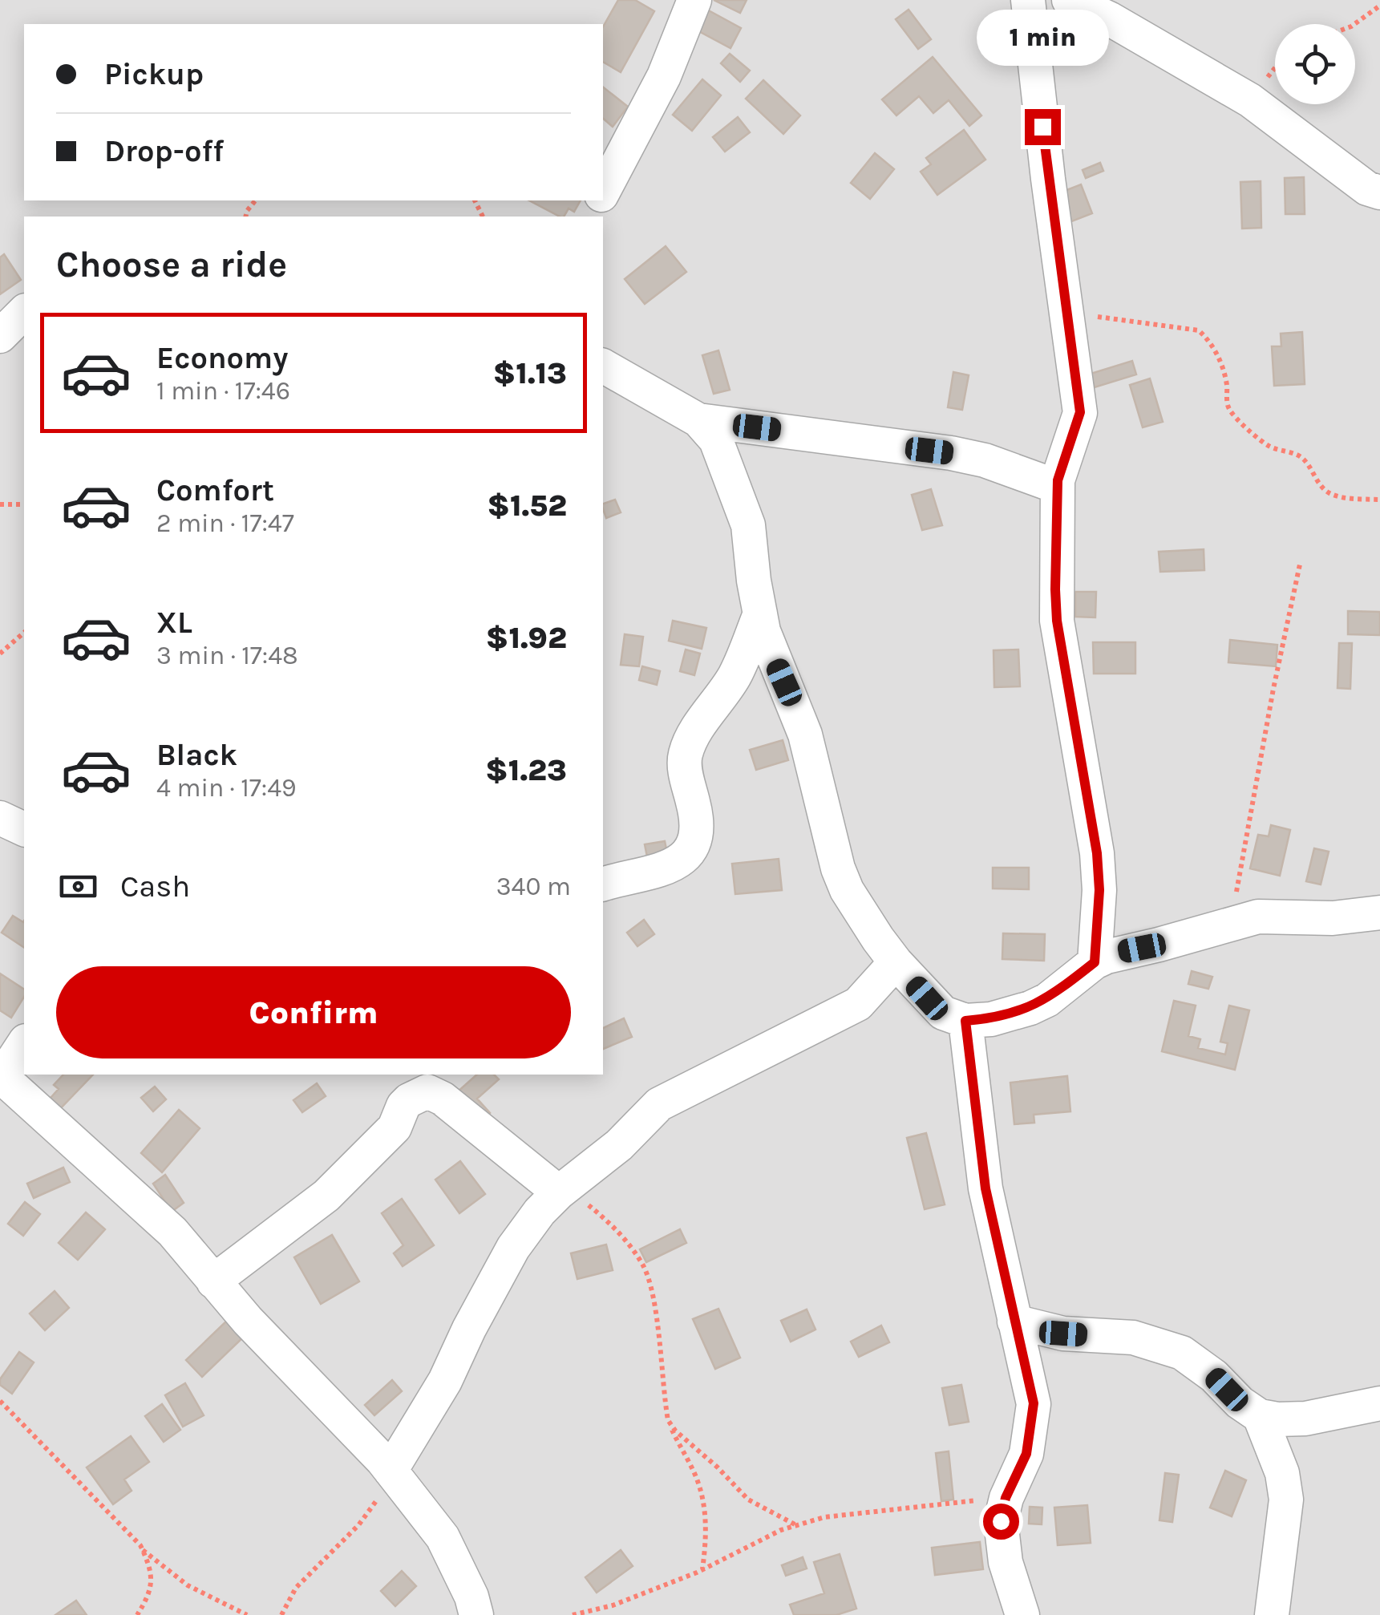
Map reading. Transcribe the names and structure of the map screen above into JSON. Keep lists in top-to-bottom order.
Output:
{
  "page": {
    "bubble": "1 min",
    "banner": ["Pickup", "Drop-off"],
    "heading": "Choose a ride",
    "list": [
      {
        "name": "Economy",
        "note": "1 min · 17:46",
        "value": "$1.13"
      },
      {
        "name": "Comfort",
        "note": "2 min · 17:47",
        "value": "$1.52"
      },
      {
        "name": "XL",
        "note": "3 min · 17:48",
        "value": "$1.92"
      },
      {
        "name": "Black",
        "note": "4 min · 17:49",
        "value": "$1.23"
      }
    ],
    "pay": ["Cash", "340 m"],
    "buttons": "Confirm"
  }
}
